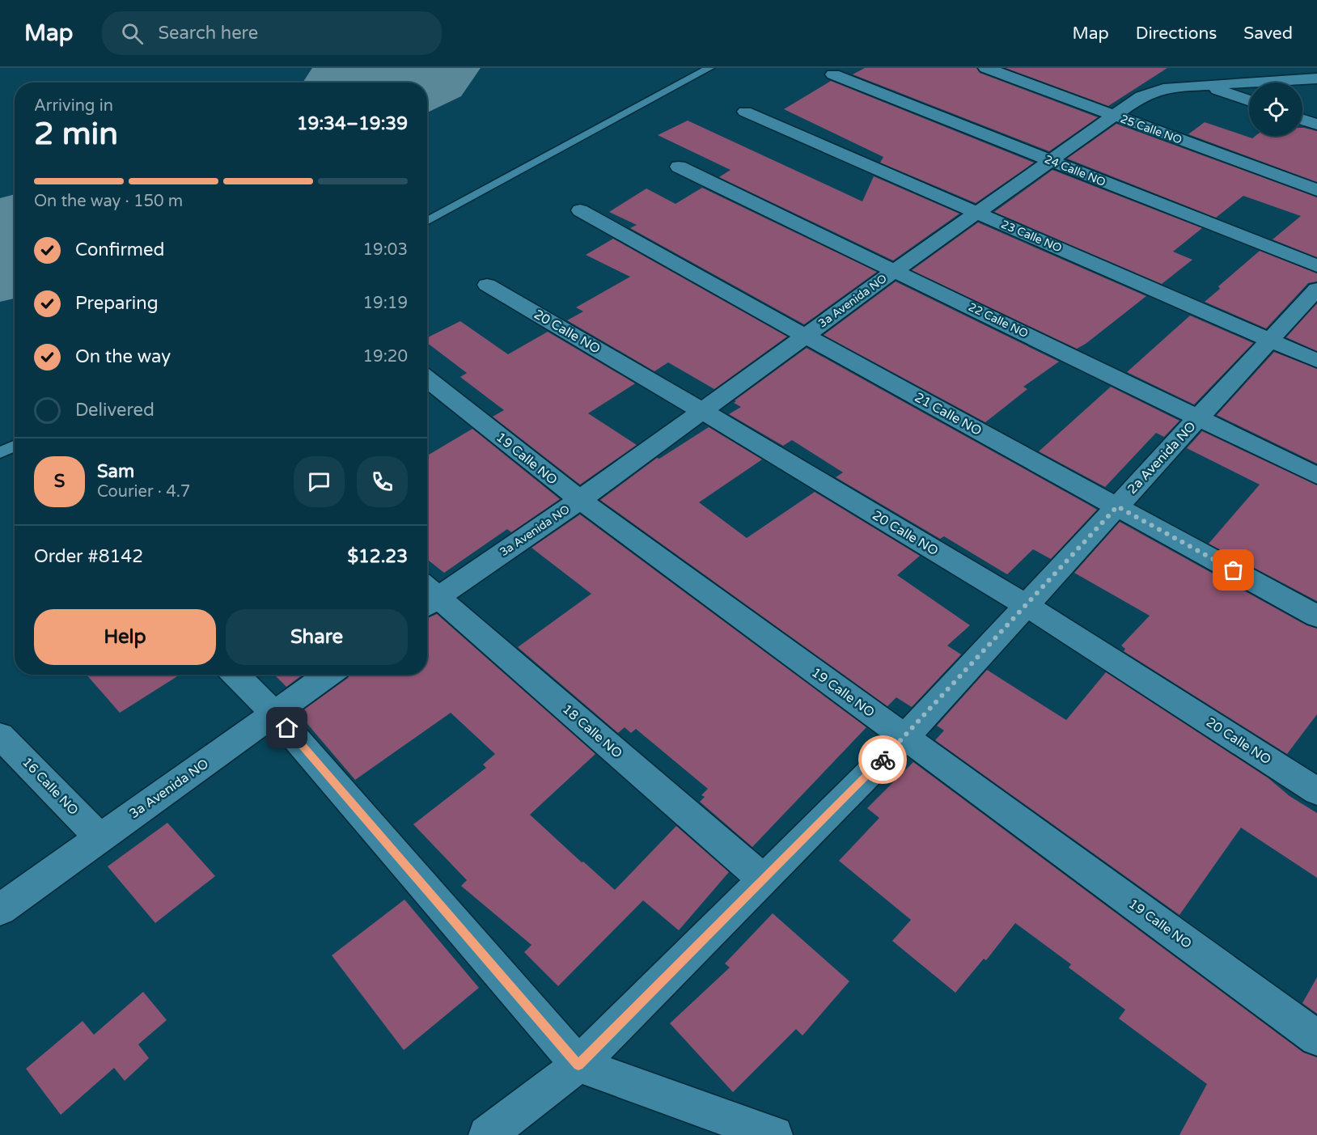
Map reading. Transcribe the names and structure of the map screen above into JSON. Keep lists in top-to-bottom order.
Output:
{
  "streets": {
    "street": [
      "25 Calle NO",
      "24 Calle NO",
      "23 Calle NO",
      "3a Avenida NO",
      "22 Calle NO",
      "20 Calle NO",
      "21 Calle NO",
      "2a Avenida NO",
      "19 Calle NO",
      "18 Calle NO",
      "16 Calle NO"
    ]
  },
  "crossings": [
    ["25 Calle NO", "3a Avenida NO"],
    ["24 Calle NO", "3a Avenida NO"],
    ["23 Calle NO", "3a Avenida NO"],
    ["23 Calle NO", "2a Avenida NO"],
    ["3a Avenida NO", "22 Calle NO"],
    ["3a Avenida NO", "20 Calle NO"],
    ["3a Avenida NO", "21 Calle NO"],
    ["3a Avenida NO", "19 Calle NO"],
    ["3a Avenida NO", "16 Calle NO"],
    ["22 Calle NO", "2a Avenida NO"],
    ["20 Calle NO", "2a Avenida NO"],
    ["21 Calle NO", "2a Avenida NO"],
    ["2a Avenida NO", "19 Calle NO"],
    ["2a Avenida NO", "18 Calle NO"]
  ],
  "page": {
    "header": "Map",
    "search": "Search here",
    "nav": ["Map", "Directions", "Saved"],
    "heading": ["2 min", "Arriving in", "19:34–19:39"],
    "panel": [
      "Sam",
      "Courier · 4.7",
      "Order #8142",
      "$12.23"
    ],
    "bar": "On the way · 150 m",
    "list": [
      ["Confirmed", "19:03"],
      ["Preparing", "19:19"],
      ["On the way", "19:20"],
      "Delivered"
    ],
    "round": "S",
    "buttons": ["Help", "Share"]
  }
}
